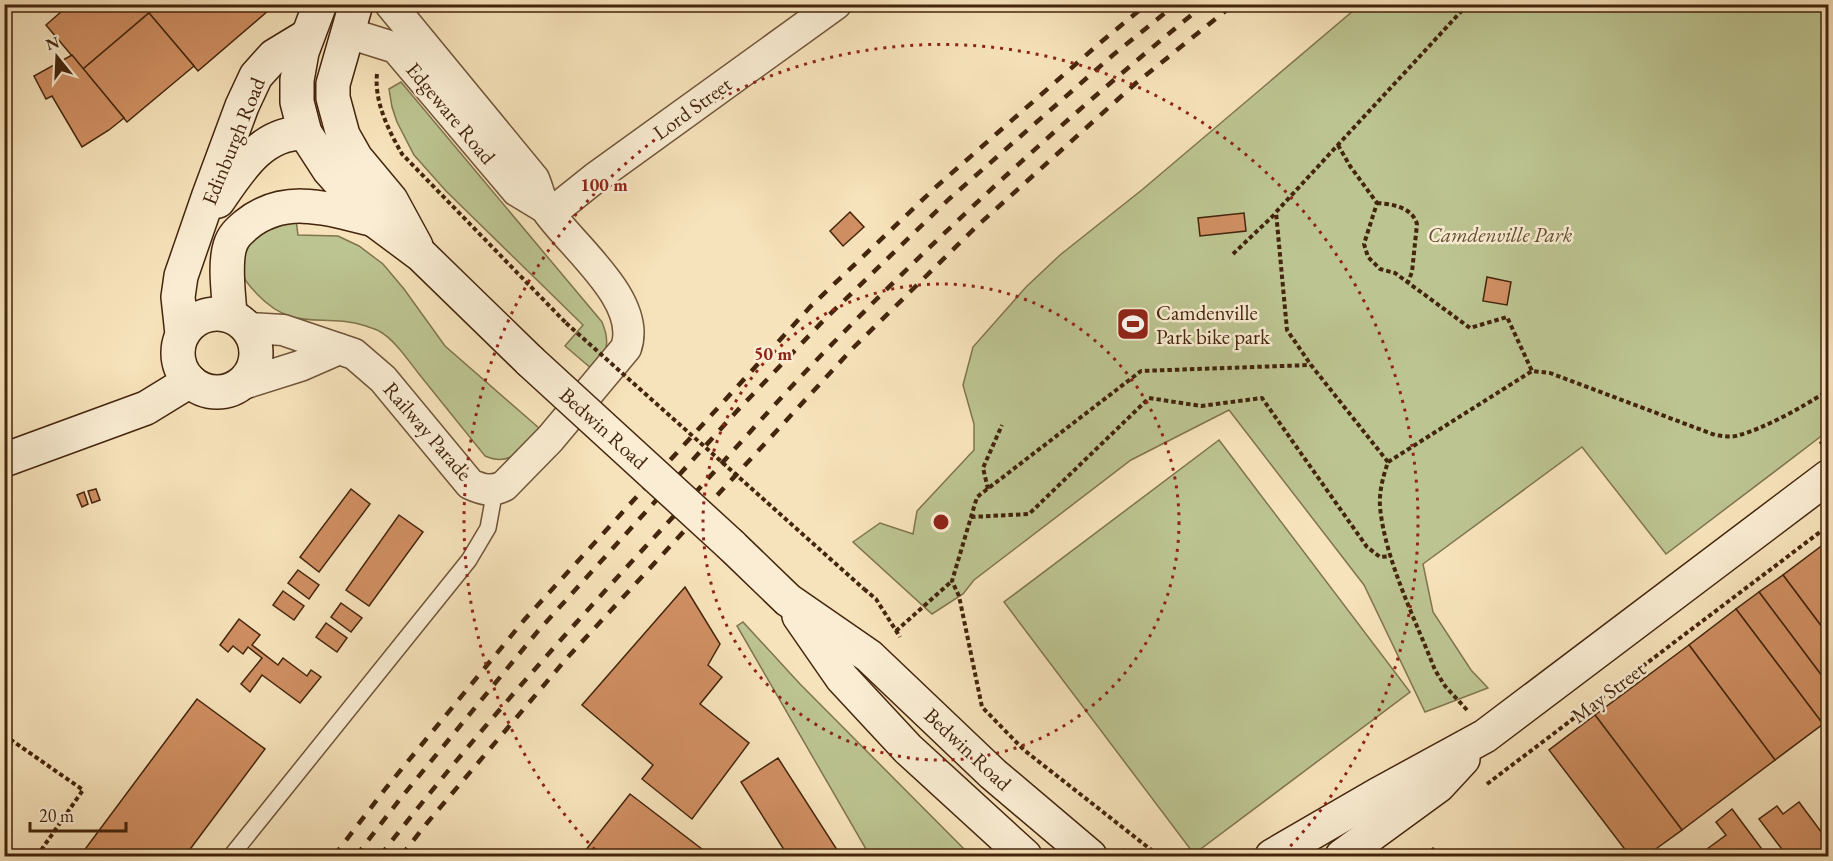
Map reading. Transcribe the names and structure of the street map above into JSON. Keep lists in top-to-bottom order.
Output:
{
  "streets": {
    "main road": ["Edinburgh Road", "Bedwin Road", "May Street"],
    "street": ["Lord Street", "Edgeware Road", "Railway Parade"]
  },
  "crossings": [
    ["Lord Street", "Edgeware Road"],
    ["Edgeware Road", "Bedwin Road"],
    ["Edgeware Road", "Railway Parade"],
    ["Edinburgh Road", "Bedwin Road"],
    ["Edinburgh Road", "Railway Parade"]
  ],
  "parks": ["Camdenville Park"],
  "places": {
    "sports": ["Camdenville Park bike park"]
  },
  "scale_bar": "20 m",
  "north": "top",
  "rings": ["100 m", "50 m"]
}
